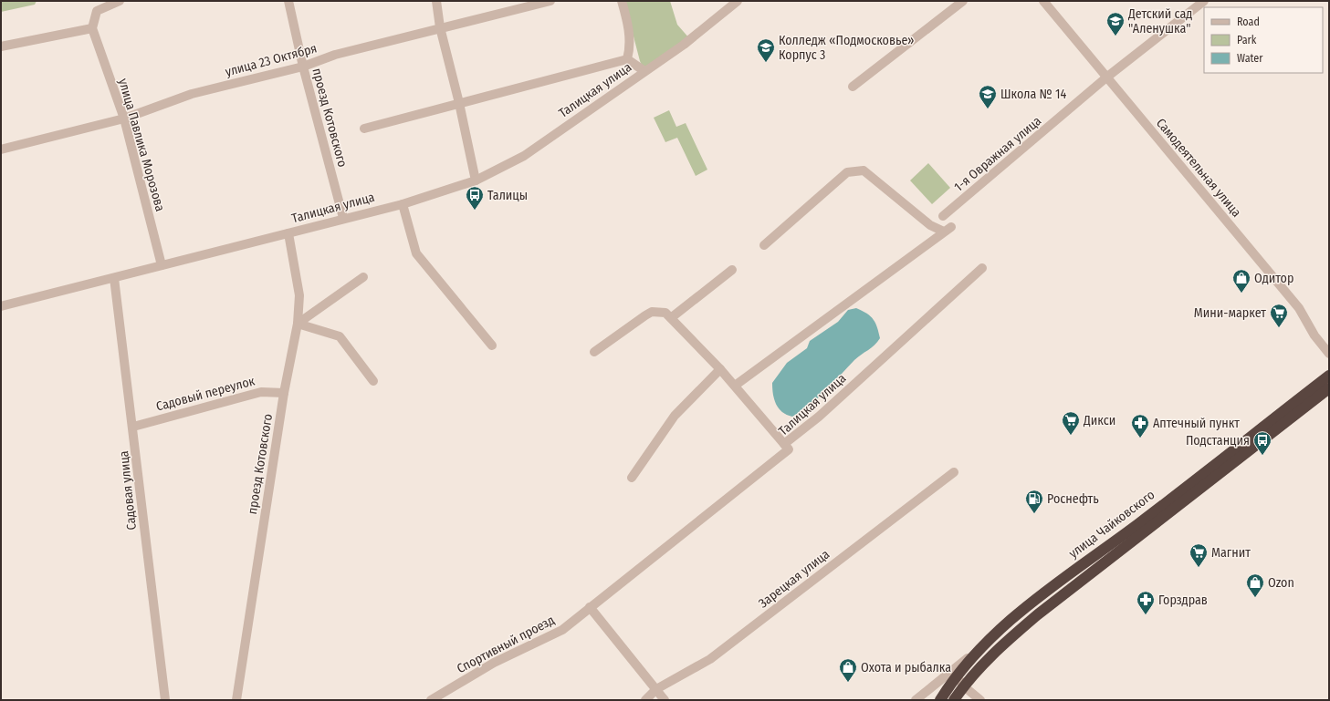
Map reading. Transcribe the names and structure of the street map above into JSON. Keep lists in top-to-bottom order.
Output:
{
  "streets": {
    "highway": ["улица Чайковского"],
    "street": [
      "улица 23 Октября",
      "Талицкая улица",
      "проезд Котовского",
      "улица Павлика Морозова",
      "1-я Овражная улица",
      "Самодеятельная улица",
      "Садовый переулок",
      "Садовая улица",
      "Зарецкая улица",
      "Спортивный проезд"
    ]
  },
  "crossings": [
    ["улица 23 Октября", "проезд Котовского"],
    ["улица 23 Октября", "улица Павлика Морозова"],
    ["Талицкая улица", "проезд Котовского"],
    ["Талицкая улица", "улица Павлика Морозова"],
    ["Талицкая улица", "Садовая улица"],
    ["Талицкая улица", "Спортивный проезд"],
    ["проезд Котовского", "Садовый переулок"],
    ["1-я Овражная улица", "Самодеятельная улица"],
    ["Садовый переулок", "Садовая улица"]
  ],
  "places": {
    "school or university": ["Детский сад \"Аленушка\"", "Колледж «Подмосковье» Корпус 3", "Школа № 14"],
    "bus stop": ["Талицы", "Подстанция"],
    "shop": ["Одитор", "Ozon", "Охота и рыбалка"],
    "supermarket": ["Мини-маркет", "Дикси", "Магнит"],
    "pharmacy": ["Аптечный пункт", "Горздрав"],
    "fuel station": ["Роснефть"]
  },
  "legend": ["Road", "Park", "Water"]
}
